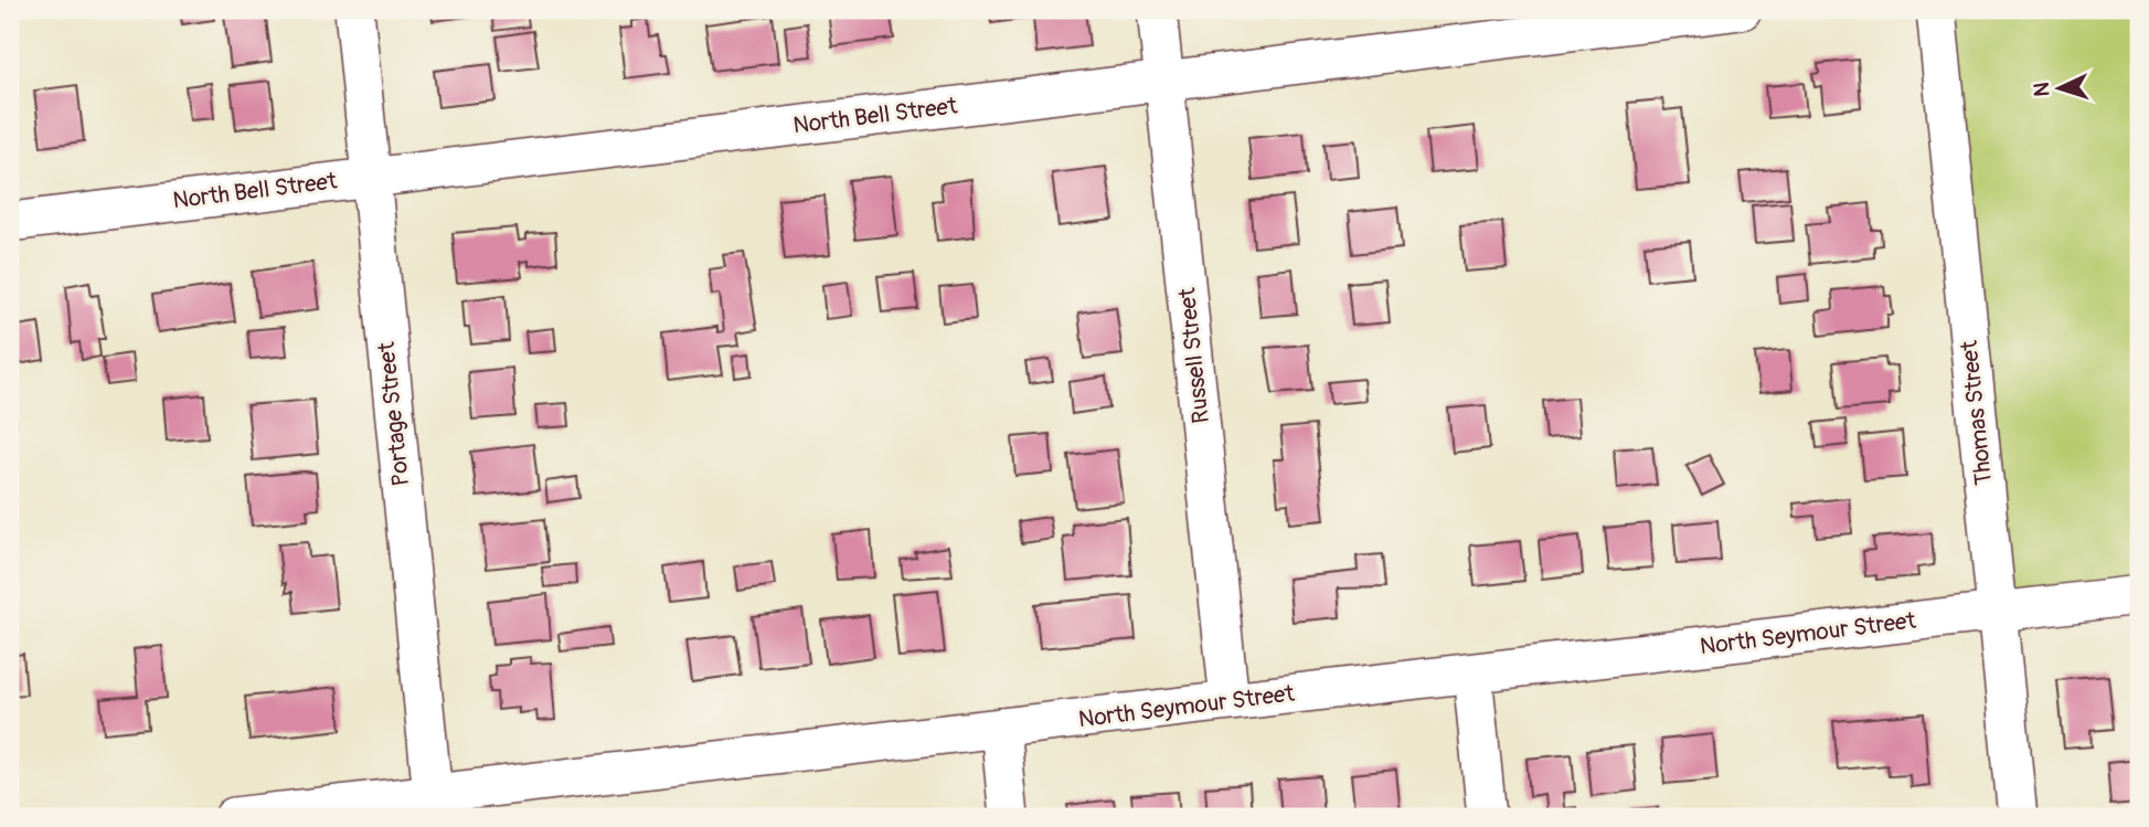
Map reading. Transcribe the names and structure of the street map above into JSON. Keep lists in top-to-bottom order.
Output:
{
  "streets": {
    "street": [
      "North Bell Street",
      "Russell Street",
      "Thomas Street",
      "Portage Street",
      "North Seymour Street"
    ]
  },
  "crossings": [
    ["North Bell Street", "Russell Street"],
    ["North Bell Street", "Portage Street"],
    ["Russell Street", "North Seymour Street"],
    ["Thomas Street", "North Seymour Street"],
    ["Portage Street", "North Seymour Street"]
  ],
  "north": "left"
}
